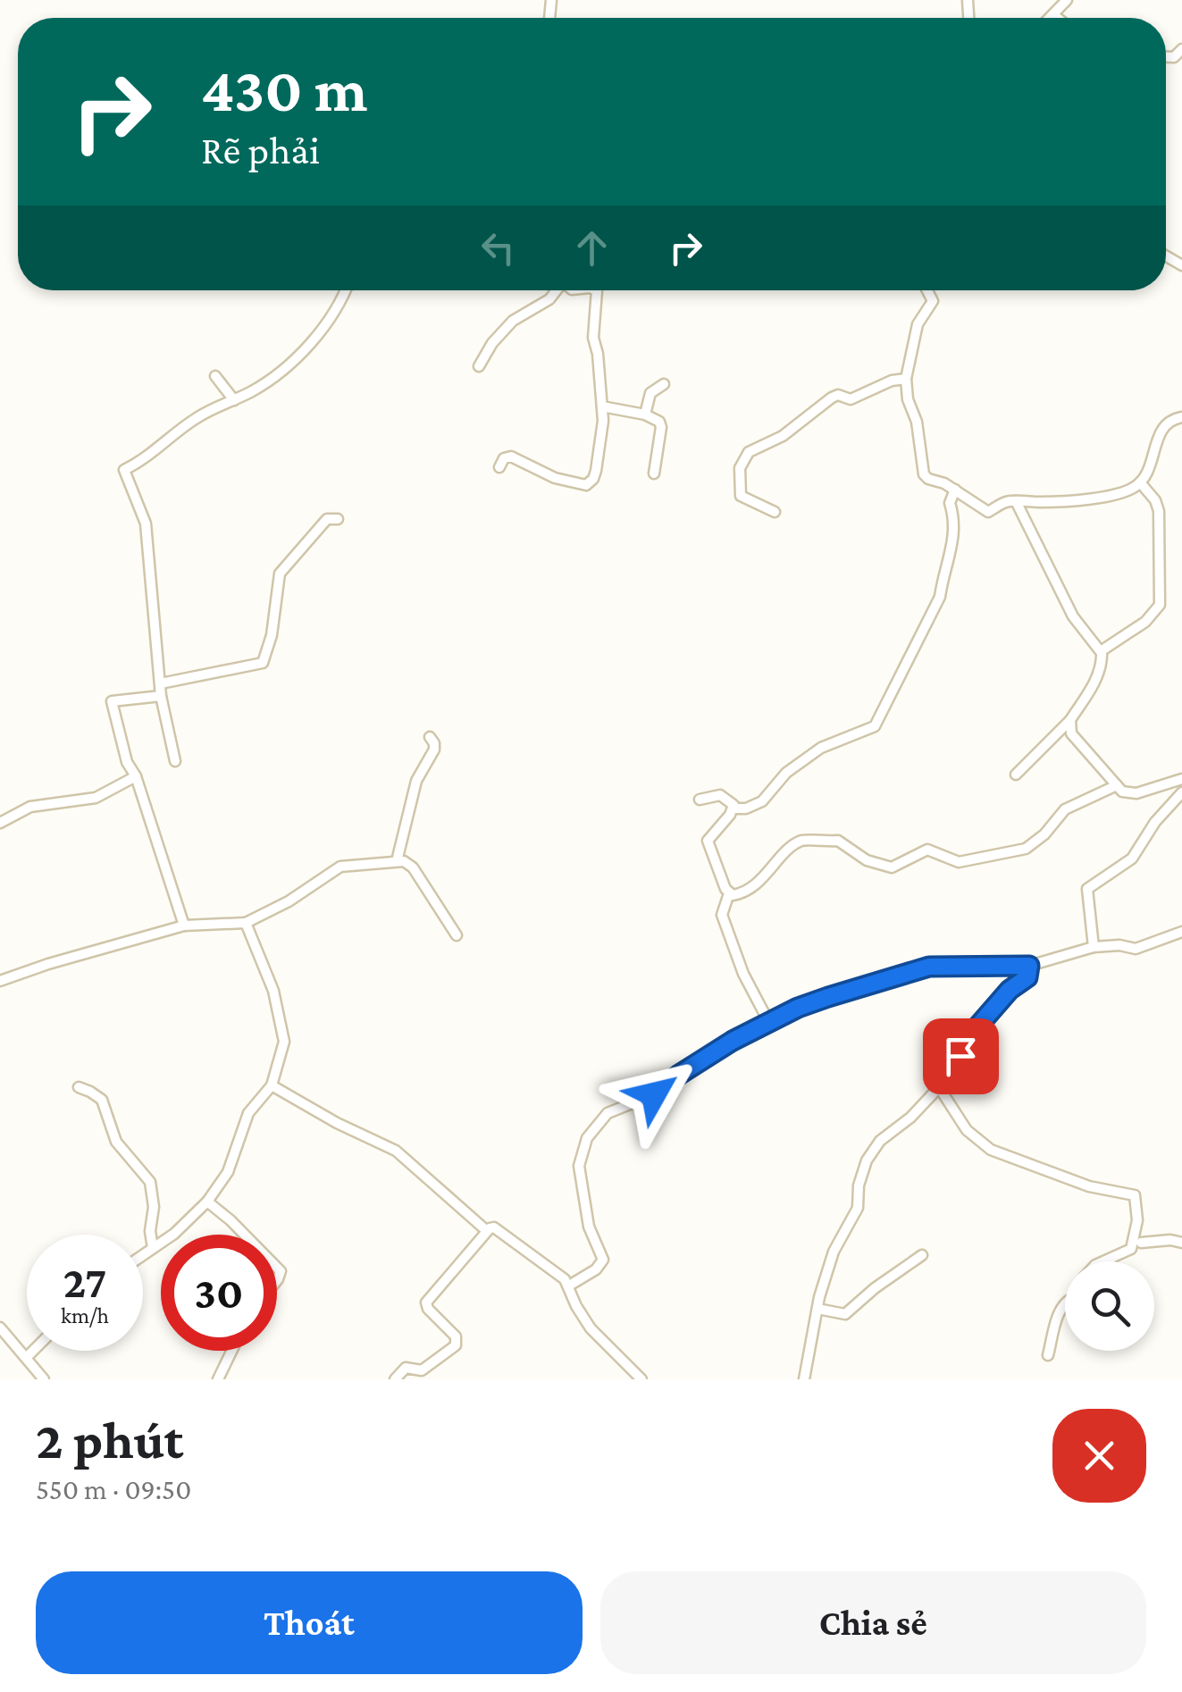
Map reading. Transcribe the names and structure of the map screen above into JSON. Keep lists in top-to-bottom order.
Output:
{
  "page": {
    "turn": ["430 m", "Rẽ phải"],
    "speed": "27 km/h",
    "limit": "30",
    "heading": ["2 phút", "550 m · 09:50"],
    "buttons": ["Thoát", "Chia sẻ"]
  }
}
